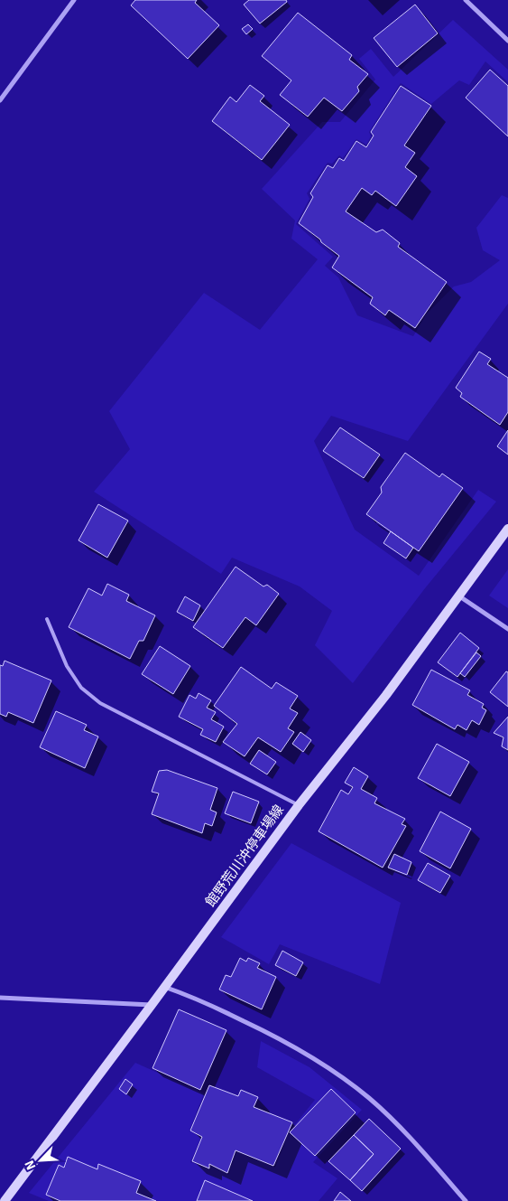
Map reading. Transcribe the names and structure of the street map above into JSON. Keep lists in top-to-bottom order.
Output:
{
  "streets": {
    "main road": ["館野荒川沖停車場線"]
  },
  "north": "bottom left"
}
